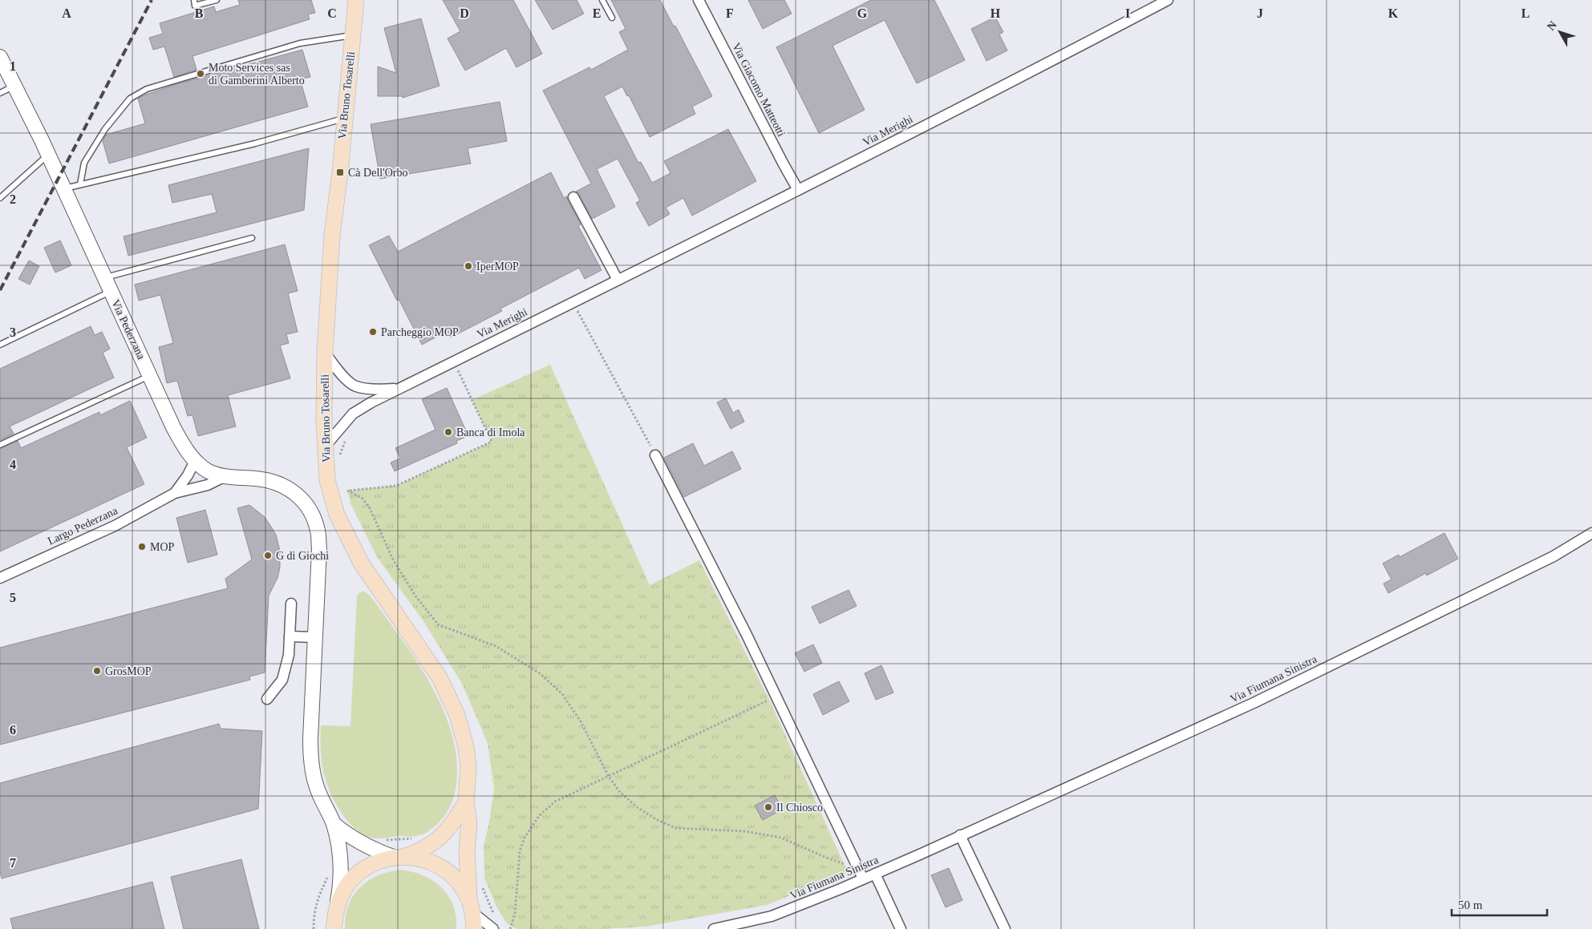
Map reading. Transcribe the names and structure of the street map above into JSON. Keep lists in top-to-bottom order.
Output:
{
  "streets": {
    "main road": ["Via Bruno Tosarelli", "Via Pederzana"],
    "street": [
      "Via Giacomo Matteotti",
      "Via Merighi",
      "Largo Pederzana",
      "Via Fiumana Sinistra"
    ]
  },
  "crossings": [
    ["Via Giacomo Matteotti", "Via Merighi"],
    ["Via Bruno Tosarelli", "Via Merighi"],
    ["Via Pederzana", "Largo Pederzana"]
  ],
  "places": {
    "other": [
      "Moto Services sas di Gamberini Alberto",
      "IperMOP",
      "Parcheggio MOP",
      "Banca di Imola",
      "MOP",
      "G di Giochi",
      "GrosMOP",
      "Il Chiosco"
    ],
    "transit": ["Cà Dell'Orbo"]
  },
  "scale_bar": "50 m",
  "north": "top left",
  "grid": {
    "columns": [
      "A",
      "B",
      "C",
      "D",
      "E",
      "F",
      "G",
      "H",
      "I",
      "J",
      "K",
      "L"
    ],
    "rows": [
      "1",
      "2",
      "3",
      "4",
      "5",
      "6",
      "7"
    ]
  }
}
